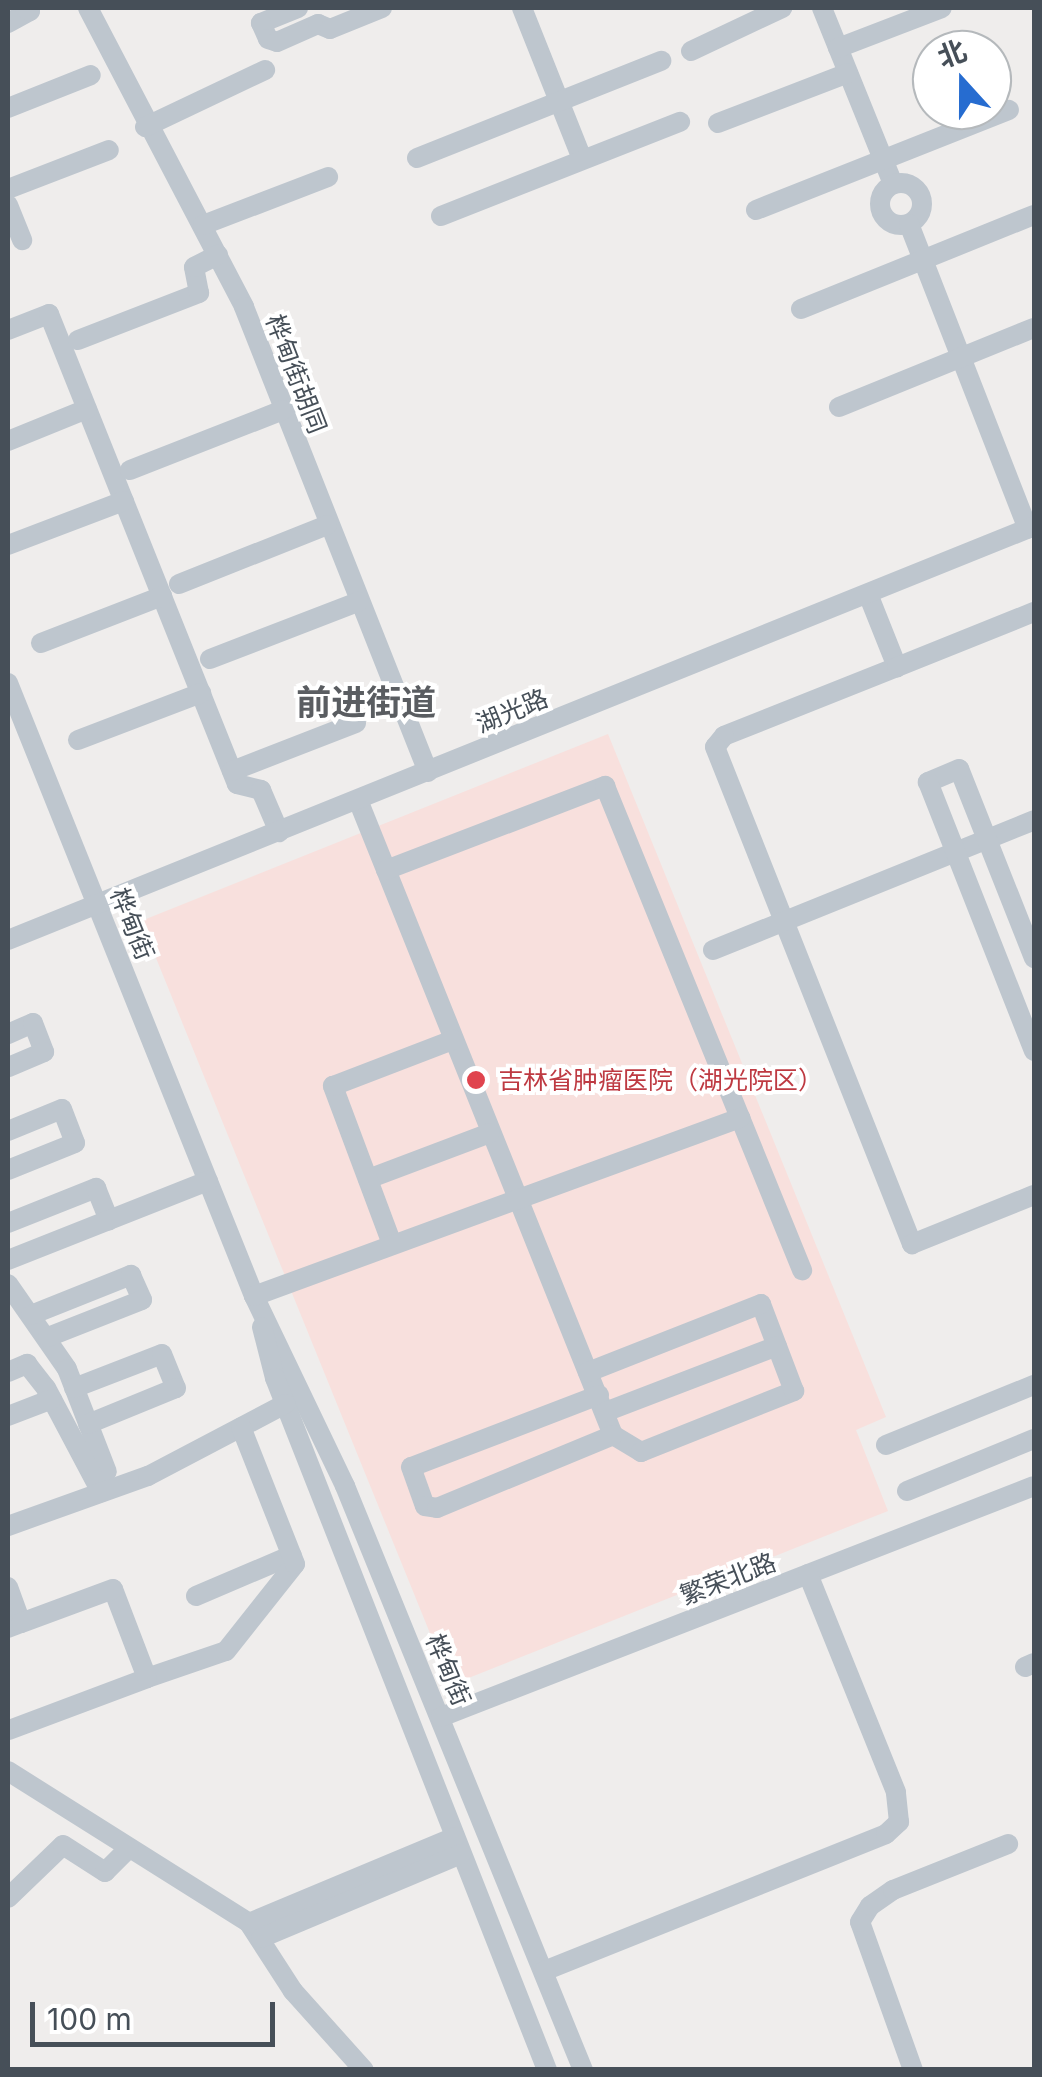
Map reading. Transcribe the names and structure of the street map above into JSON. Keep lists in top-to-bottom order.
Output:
{
  "streets": {
    "street": [
      "桦甸街胡同",
      "湖光路",
      "桦甸街",
      "繁荣北路"
    ]
  },
  "crossings": [
    ["桦甸街胡同", "湖光路"],
    ["湖光路", "桦甸街"],
    ["桦甸街", "繁荣北路"]
  ],
  "districts": ["前进街道"],
  "places": ["吉林省肿瘤医院（湖光院区）"],
  "scale_bar": "100 m",
  "north": "top"
}
